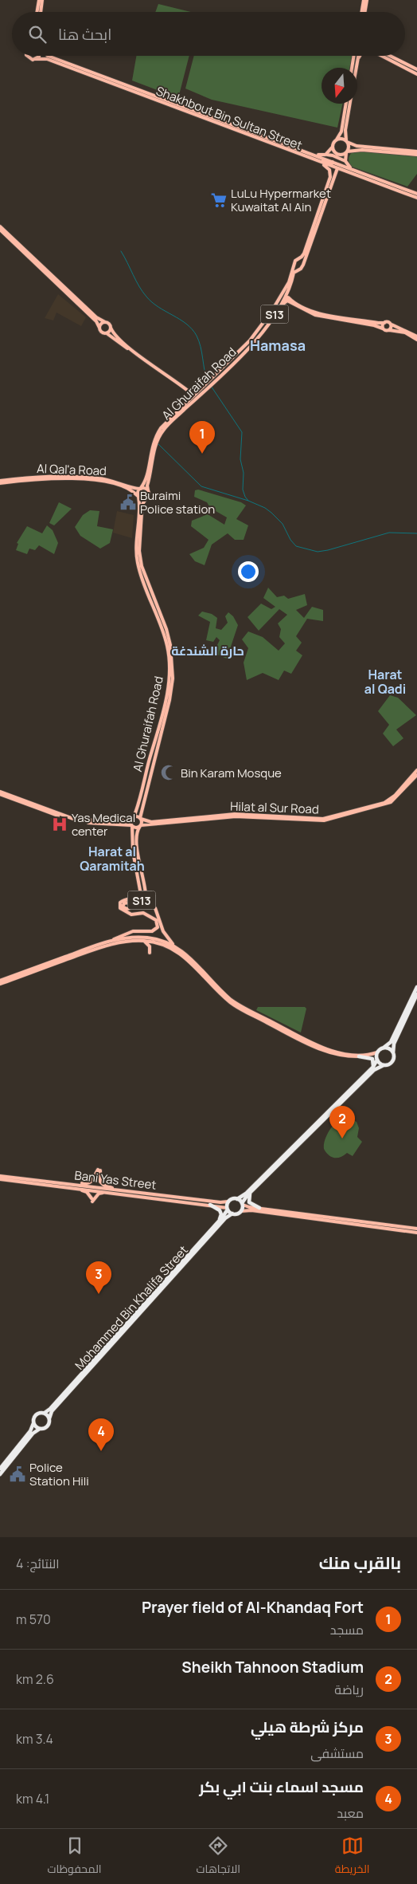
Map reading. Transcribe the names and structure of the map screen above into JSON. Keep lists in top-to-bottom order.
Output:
{
  "streets": {
    "highway": ["Mohammed Bin Khalifa Street"],
    "main road": [
      "Shakhbout Bin Sultan Street",
      "S13",
      "Al Ghuraifah Road",
      "Al Qal'a Road",
      "Hilat al Sur Road",
      "Bani Yas Street"
    ]
  },
  "crossings": [
    ["S13", "Al Ghuraifah Road"],
    ["S13", "Al Qal'a Road"],
    ["S13", "Hilat al Sur Road"],
    ["Al Ghuraifah Road", "Al Qal'a Road"],
    ["Al Ghuraifah Road", "Hilat al Sur Road"],
    ["Bani Yas Street", "Mohammed Bin Khalifa Street"]
  ],
  "districts": [
    "Hamasa",
    "حارة الشندغة",
    "Harat al Qadi",
    "Harat al Qaramitah"
  ],
  "places": {
    "supermarket": ["LuLu Hypermarket Kuwaitat Al Ain"],
    "public building": ["Buraimi Police station", "Police Station Hili"],
    "mosque": ["Bin Karam Mosque"],
    "hospital": ["Yas Medical center"]
  },
  "north": "bottom",
  "page": {
    "search": "ابحث هنا",
    "pins": [
      "1",
      "2",
      "3",
      "4"
    ],
    "heading": ["بالقرب منك", "النتائج: 4"],
    "list": [
      {
        "mark": "1",
        "name": "Prayer field of Al-Khandaq Fort",
        "note": "مسجد",
        "value": "570 m"
      },
      {
        "mark": "2",
        "name": "Sheikh Tahnoon Stadium",
        "note": "رياضة",
        "value": "2.6 km"
      },
      {
        "mark": "3",
        "name": "مركز شرطة هيلي",
        "note": "مستشفى",
        "value": "3.4 km"
      },
      {
        "mark": "4",
        "name": "مسجد اسماء بنت ابي بكر",
        "note": "معبد",
        "value": "4.1 km"
      }
    ],
    "nav": ["الخريطة", "الاتجاهات", "المحفوظات"]
  }
}
